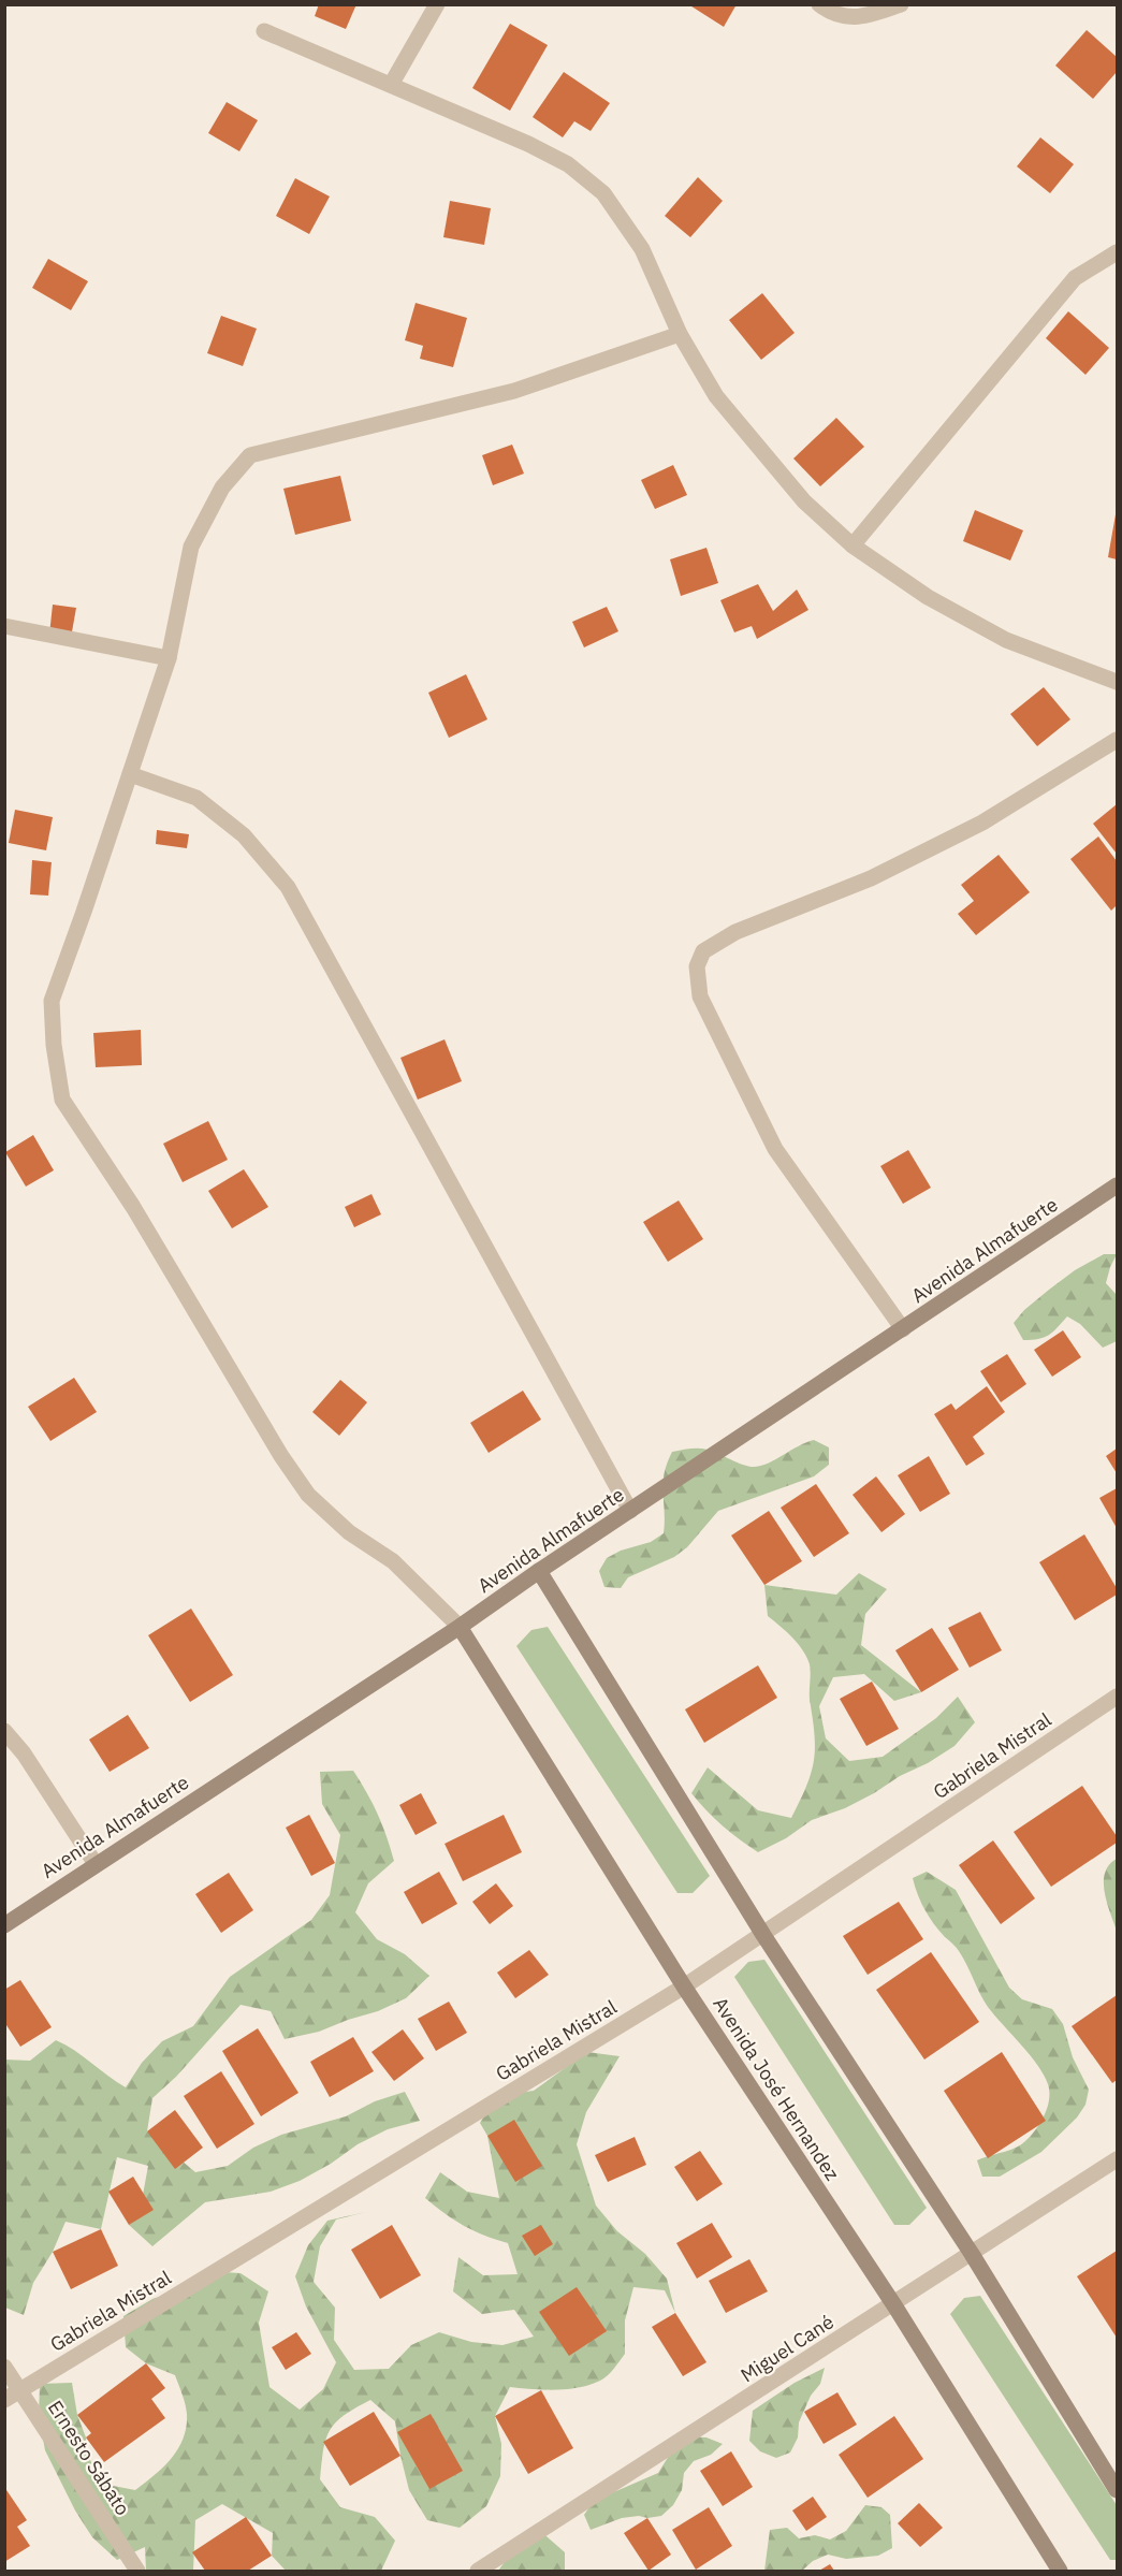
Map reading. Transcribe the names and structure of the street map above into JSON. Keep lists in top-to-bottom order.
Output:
{
  "streets": {
    "street": [
      "Avenida Almafuerte",
      "Gabriela Mistral",
      "Avenida José Hernandez",
      "Miguel Cané",
      "Ernesto Sábato"
    ]
  },
  "crossings": [
    ["Avenida Almafuerte", "Avenida José Hernandez"],
    ["Gabriela Mistral", "Avenida José Hernandez"],
    ["Gabriela Mistral", "Ernesto Sábato"],
    ["Avenida José Hernandez", "Miguel Cané"]
  ]
}
